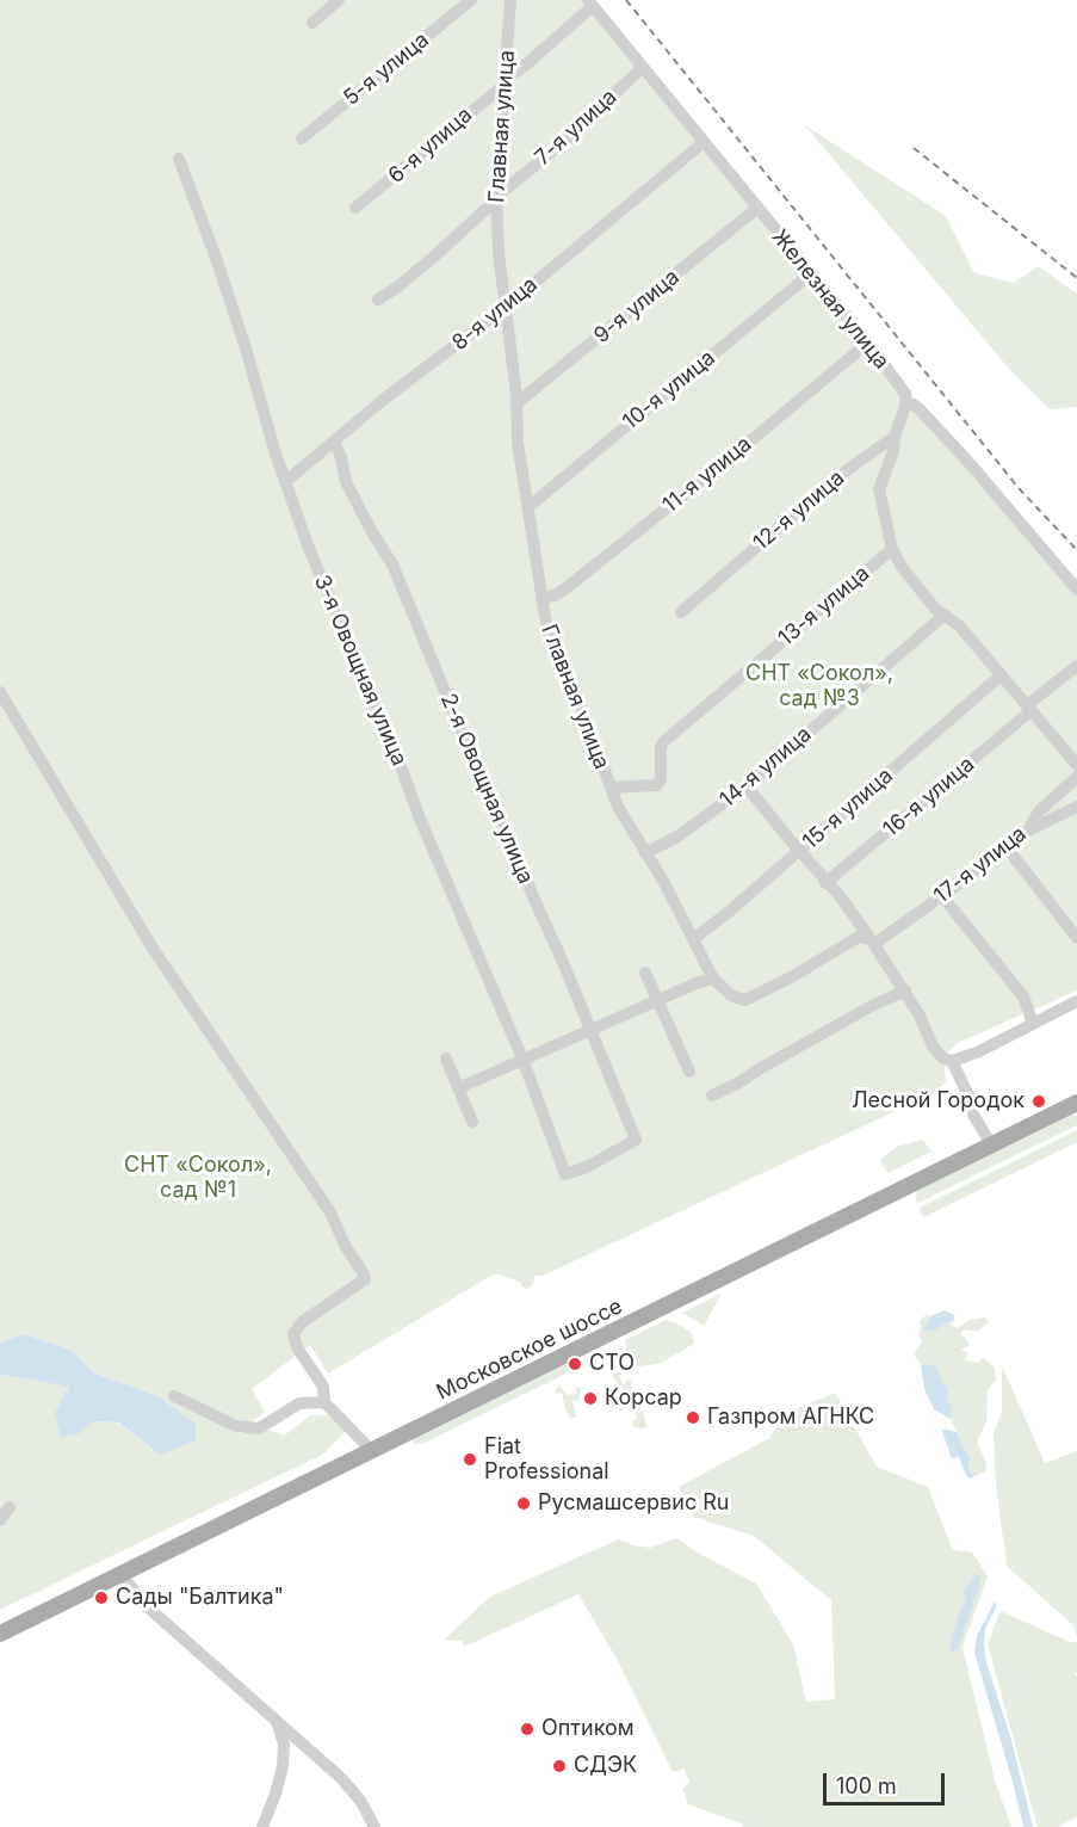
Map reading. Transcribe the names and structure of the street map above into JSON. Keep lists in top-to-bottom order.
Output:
{
  "streets": {
    "main road": ["Московское шоссе"],
    "street": [
      "5-я улица",
      "Главная улица",
      "7-я улица",
      "6-я улица",
      "Железная улица",
      "9-я улица",
      "8-я улица",
      "10-я улица",
      "11-я улица",
      "12-я улица",
      "13-я улица",
      "3-я Овощная улица",
      "14-я улица",
      "2-я Овощная улица",
      "16-я улица",
      "15-я улица",
      "17-я улица"
    ]
  },
  "crossings": [
    ["Главная улица", "7-я улица"],
    ["Главная улица", "6-я улица"],
    ["Главная улица", "9-я улица"],
    ["Главная улица", "8-я улица"],
    ["Главная улица", "10-я улица"],
    ["Главная улица", "11-я улица"],
    ["Главная улица", "13-я улица"],
    ["Главная улица", "14-я улица"],
    ["Главная улица", "15-я улица"],
    ["Главная улица", "17-я улица"],
    ["7-я улица", "Железная улица"],
    ["6-я улица", "Железная улица"],
    ["Железная улица", "9-я улица"],
    ["Железная улица", "8-я улица"],
    ["Железная улица", "10-я улица"],
    ["Железная улица", "11-я улица"],
    ["8-я улица", "3-я Овощная улица"],
    ["8-я улица", "2-я Овощная улица"],
    ["3-я Овощная улица", "2-я Овощная улица"]
  ],
  "parks": ["СНТ «Сокол», сад №3", "СНТ «Сокол», сад №1"],
  "places": [
    "Лесной Городок",
    "СТО",
    "Корсар",
    "Газпром АГНКС",
    "Fiat Professional",
    "Русмашсервис Ru",
    "Сады \"Балтика\"",
    "Оптиком",
    "СДЭК"
  ],
  "scale_bar": "100 m"
}
